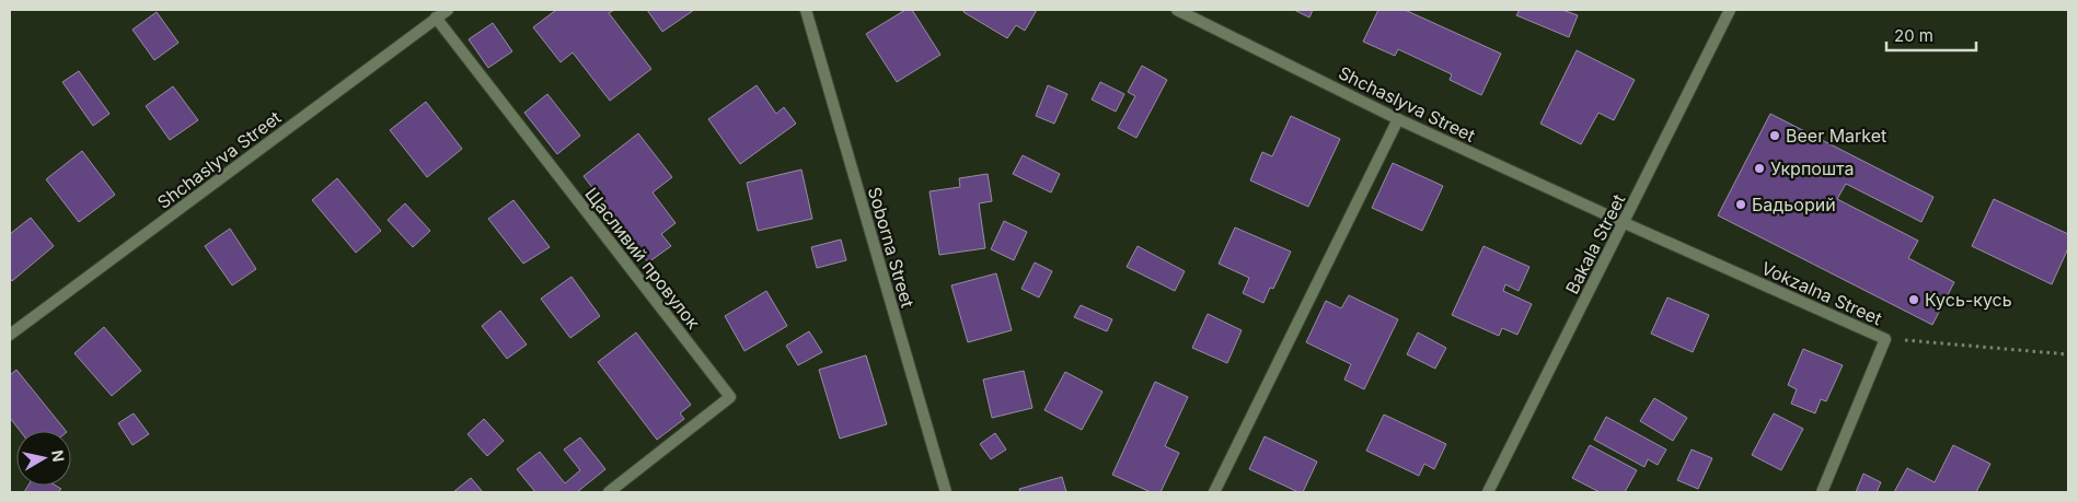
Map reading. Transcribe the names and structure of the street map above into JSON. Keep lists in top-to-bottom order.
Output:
{
  "streets": {
    "street": [
      "Shchaslyva Street",
      "Bakala Street",
      "Soborna Street",
      "Щасливий провулок",
      "Vokzalna Street"
    ]
  },
  "crossings": [
    ["Shchaslyva Street", "Bakala Street"],
    ["Shchaslyva Street", "Щасливий провулок"],
    ["Shchaslyva Street", "Vokzalna Street"],
    ["Bakala Street", "Vokzalna Street"]
  ],
  "places": [
    "Beer Market",
    "Укрпошта",
    "Бадьорий",
    "Кусь-кусь"
  ],
  "scale_bar": "20 m",
  "north": "right"
}
